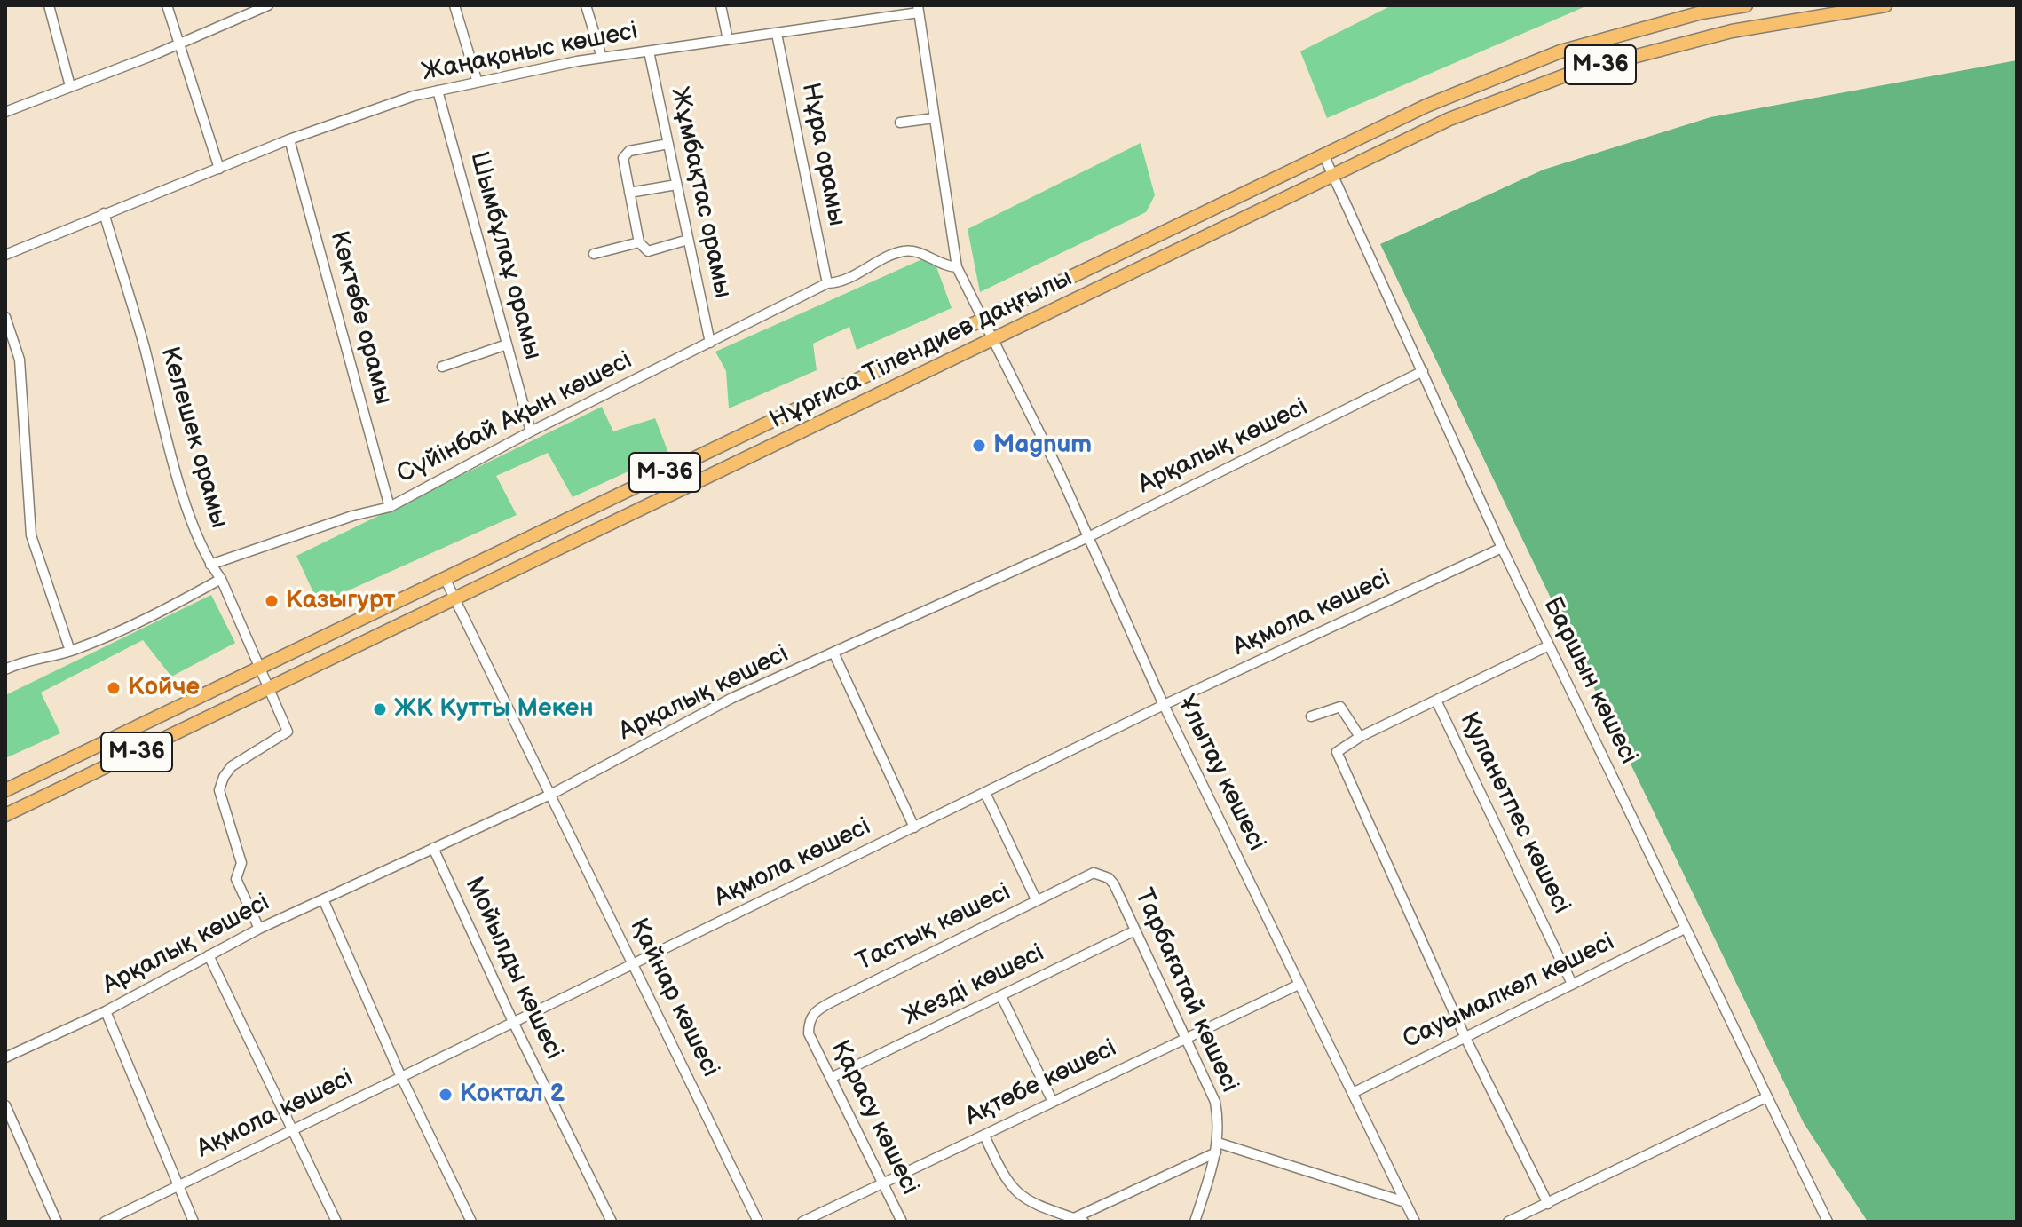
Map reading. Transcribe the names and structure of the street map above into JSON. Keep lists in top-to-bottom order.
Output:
{
  "streets": {
    "main road": ["M-36", "Нұрғиса Тілендиев даңғылы"],
    "street": [
      "Жаңақоныс көшесі",
      "Нұра орамы",
      "Жұмбақтас орамы",
      "Шымбұлаұ орамы",
      "Көктөбе орамы",
      "Сүйінбай Ақын көшесі",
      "Келешек орамы",
      "Арқалық көшесі",
      "Ақмола көшесі",
      "Баршын көшесі",
      "Ұлытау көшесі",
      "Қуланөтпес көшесі",
      "Тастық көшесі",
      "Мойылды көшесі",
      "Жезді көшесі",
      "Тарбағатай көшесі",
      "Сауымалкөл көшесі",
      "Қайнар көшесі",
      "Ақтөбе көшесі",
      "Қарасу көшесі"
    ]
  },
  "crossings": [
    ["Жаңақоныс көшесі", "Нұра орамы"],
    ["Жаңақоныс көшесі", "Жұмбақтас орамы"],
    ["Жаңақоныс көшесі", "Шымбұлаұ орамы"],
    ["Жаңақоныс көшесі", "Көктөбе орамы"],
    ["Жаңақоныс көшесі", "Келешек орамы"],
    ["Жаңақоныс көшесі", "Ұлытау көшесі"],
    ["Нұра орамы", "Сүйінбай Ақын көшесі"],
    ["Жұмбақтас орамы", "Сүйінбай Ақын көшесі"],
    ["Шымбұлаұ орамы", "Сүйінбай Ақын көшесі"],
    ["Көктөбе орамы", "Сүйінбай Ақын көшесі"],
    ["Нұрғиса Тілендиев даңғылы", "Келешек орамы"],
    ["Нұрғиса Тілендиев даңғылы", "Баршын көшесі"],
    ["Нұрғиса Тілендиев даңғылы", "Ұлытау көшесі"],
    ["Нұрғиса Тілендиев даңғылы", "Қайнар көшесі"],
    ["Сүйінбай Ақын көшесі", "Келешек орамы"],
    ["Сүйінбай Ақын көшесі", "Ұлытау көшесі"],
    ["Келешек орамы", "Арқалық көшесі"],
    ["Арқалық көшесі", "Баршын көшесі"],
    ["Арқалық көшесі", "Ұлытау көшесі"],
    ["Арқалық көшесі", "Мойылды көшесі"],
    ["Арқалық көшесі", "Қайнар көшесі"],
    ["Ақмола көшесі", "Баршын көшесі"],
    ["Ақмола көшесі", "Ұлытау көшесі"],
    ["Ақмола көшесі", "Мойылды көшесі"],
    ["Ақмола көшесі", "Қайнар көшесі"],
    ["Баршын көшесі", "Сауымалкөл көшесі"],
    ["Ұлытау көшесі", "Сауымалкөл көшесі"],
    ["Ұлытау көшесі", "Ақтөбе көшесі"],
    ["Қуланөтпес көшесі", "Сауымалкөл көшесі"],
    ["Тастық көшесі", "Тарбағатай көшесі"],
    ["Тастық көшесі", "Қарасу көшесі"],
    ["Жезді көшесі", "Тарбағатай көшесі"],
    ["Жезді көшесі", "Қарасу көшесі"],
    ["Тарбағатай көшесі", "Ақтөбе көшесі"],
    ["Ақтөбе көшесі", "Қарасу көшесі"]
  ],
  "places": [
    "Magnum",
    "Казыгурт",
    "Койче",
    "ЖК Кутты Мекен",
    "Коктал 2"
  ]
}
